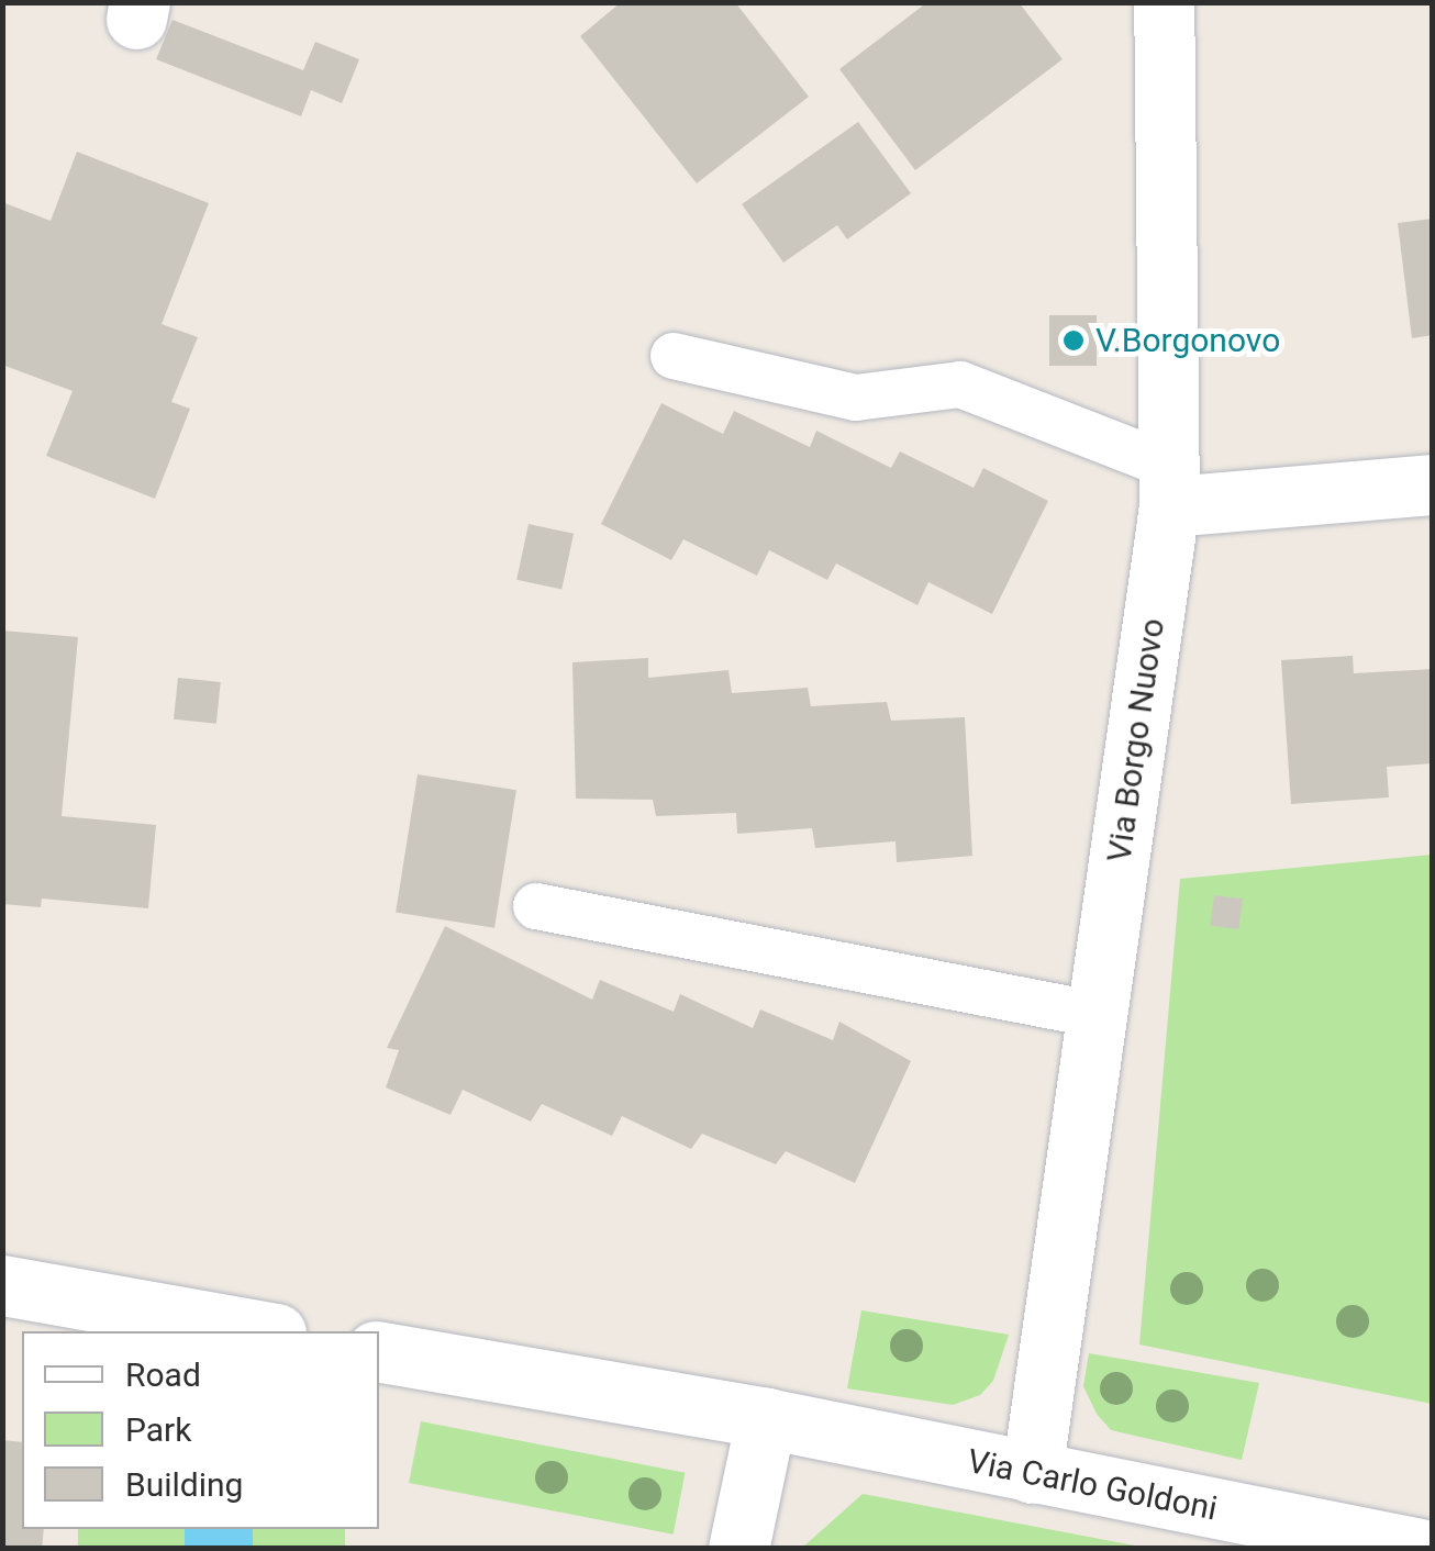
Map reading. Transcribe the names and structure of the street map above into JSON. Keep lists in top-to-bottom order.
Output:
{
  "streets": {
    "street": ["Via Borgo Nuovo", "Via Carlo Goldoni"]
  },
  "crossings": [
    ["Via Borgo Nuovo", "Via Carlo Goldoni"]
  ],
  "places": ["V.Borgonovo"],
  "legend": ["Road", "Park", "Building"]
}
